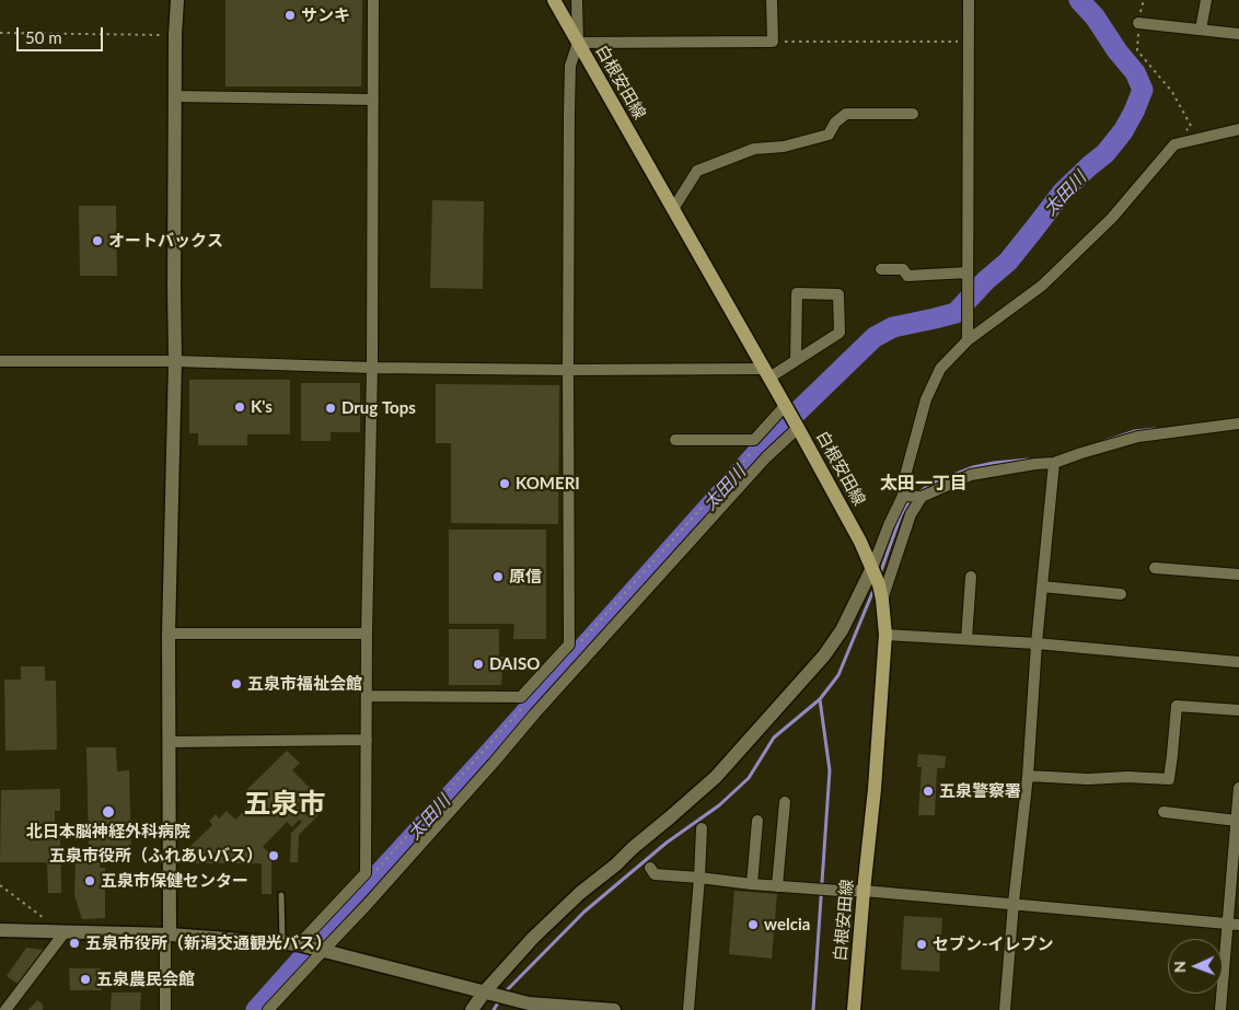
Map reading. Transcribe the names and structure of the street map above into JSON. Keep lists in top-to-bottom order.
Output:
{
  "streets": {
    "main road": ["白根安田線"]
  },
  "districts": ["太田一丁目", "五泉市"],
  "water": ["太田川"],
  "places": [
    "サンキ",
    "オートバックス",
    "K's",
    "Drug Tops",
    "KOMERI",
    "原信",
    "DAISO",
    "五泉市福祉会館",
    "五泉警察署",
    "北日本脳神経外科病院",
    "五泉市役所（ふれあいバス）",
    "五泉市保健センター",
    "welcia",
    "五泉市役所（新潟交通観光バス）",
    "セブン-イレブン",
    "五泉農民会館"
  ],
  "scale_bar": "50 m",
  "north": "left"
}
